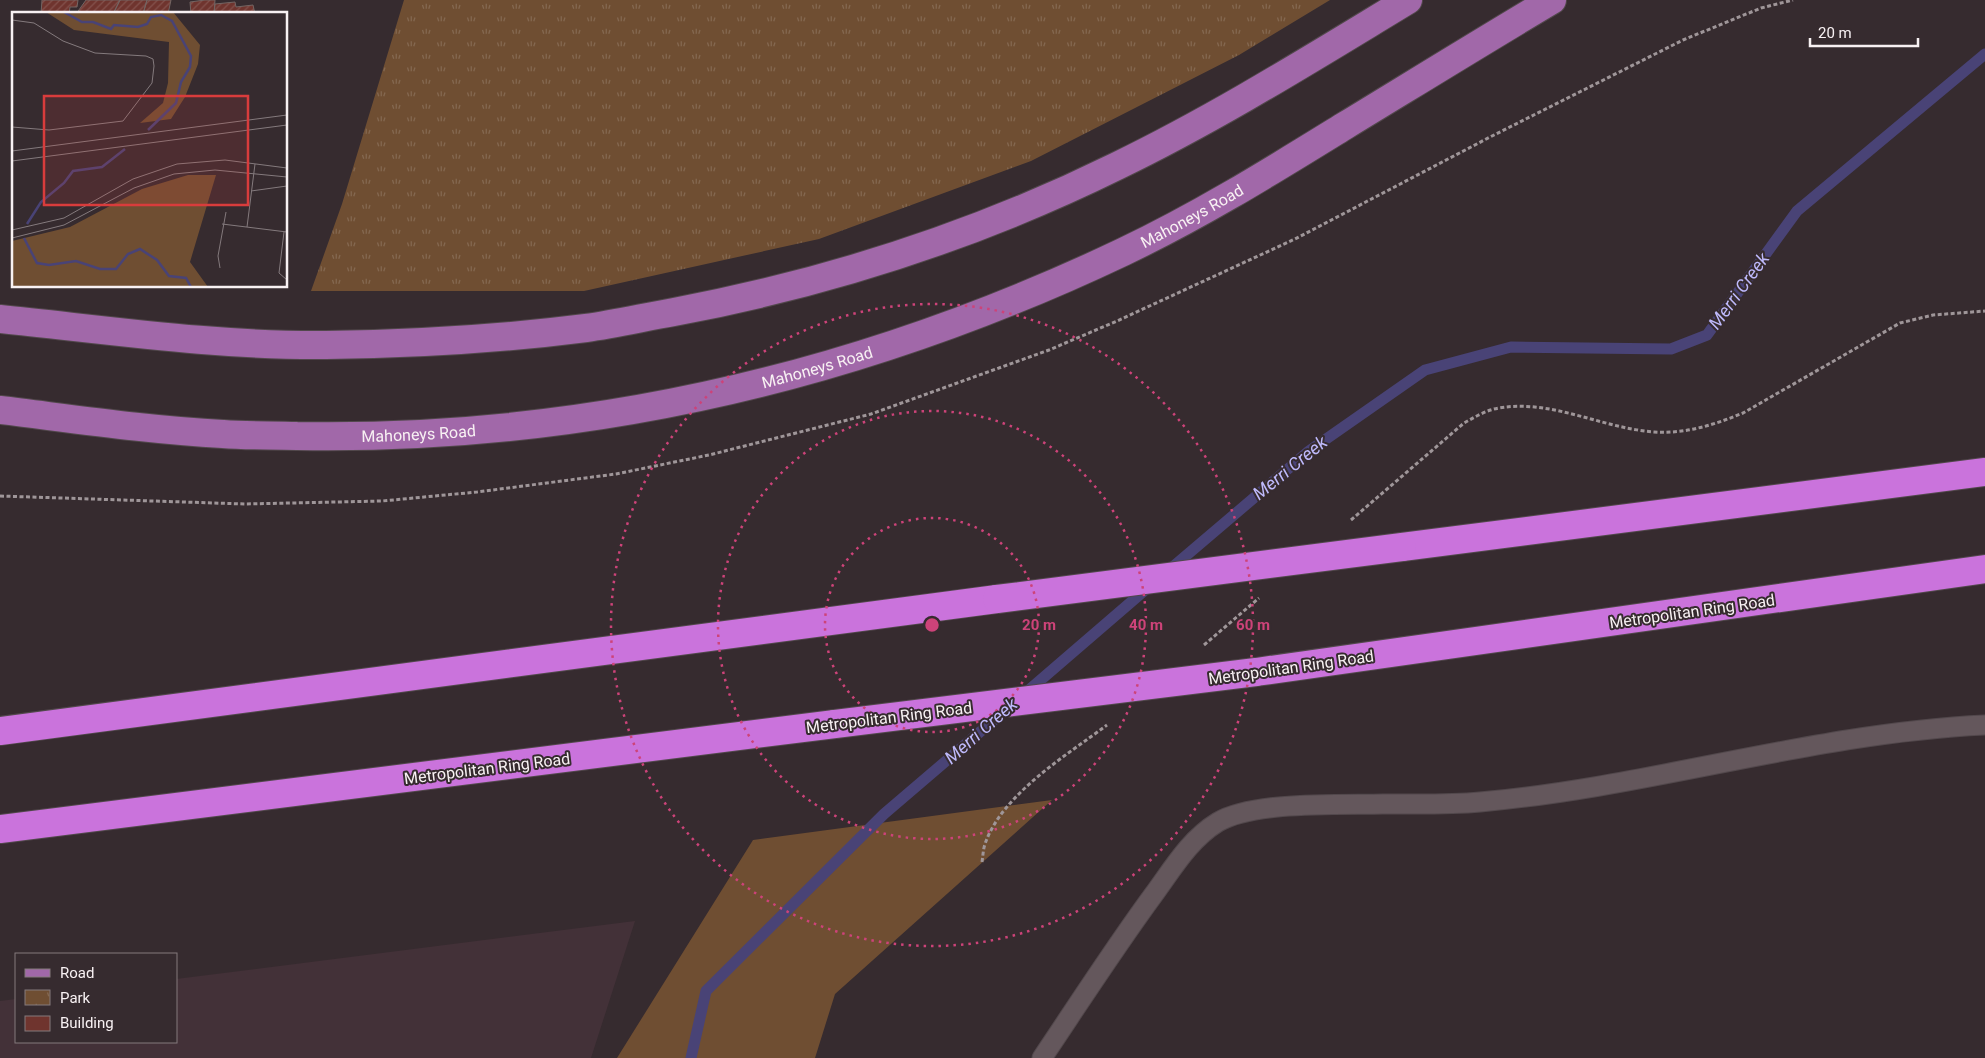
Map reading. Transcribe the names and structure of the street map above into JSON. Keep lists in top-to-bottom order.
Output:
{
  "streets": {
    "highway": ["Metropolitan Ring Road"],
    "main road": ["Mahoneys Road"]
  },
  "water": ["Merri Creek"],
  "legend": ["Road", "Park", "Building"],
  "scale_bar": "20 m",
  "rings": ["20 m", "40 m", "60 m"]
}
